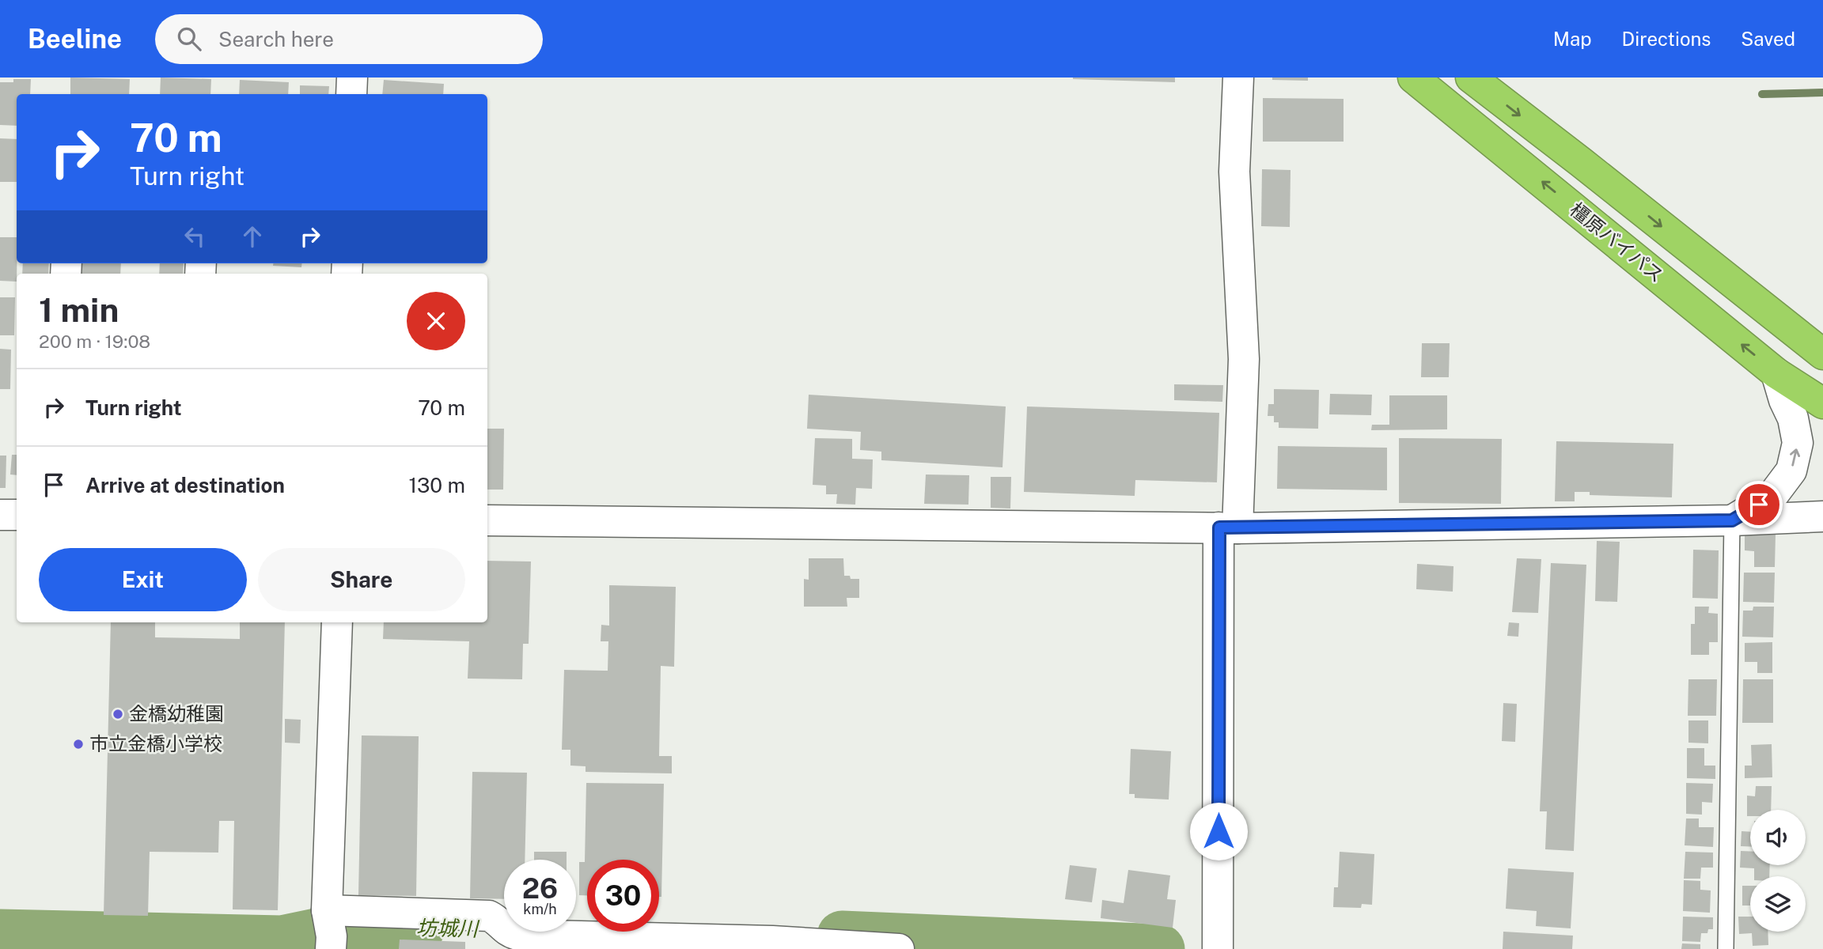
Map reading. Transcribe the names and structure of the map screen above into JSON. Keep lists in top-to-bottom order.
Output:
{
  "streets": {
    "highway": ["橿原バイパス"]
  },
  "water": ["坊城川"],
  "places": ["金橋幼稚園", "市立金橋小学校"],
  "page": {
    "header": "Beeline",
    "search": "Search here",
    "nav": ["Map", "Directions", "Saved"],
    "turn": ["70 m", "Turn right"],
    "heading": ["1 min", "200 m · 19:08"],
    "list": [
      {
        "name": "Turn right",
        "value": "70 m"
      },
      {
        "name": "Arrive at destination",
        "value": "130 m"
      }
    ],
    "buttons": ["Exit", "Share"],
    "speed": "26 km/h",
    "limit": "30"
  }
}
